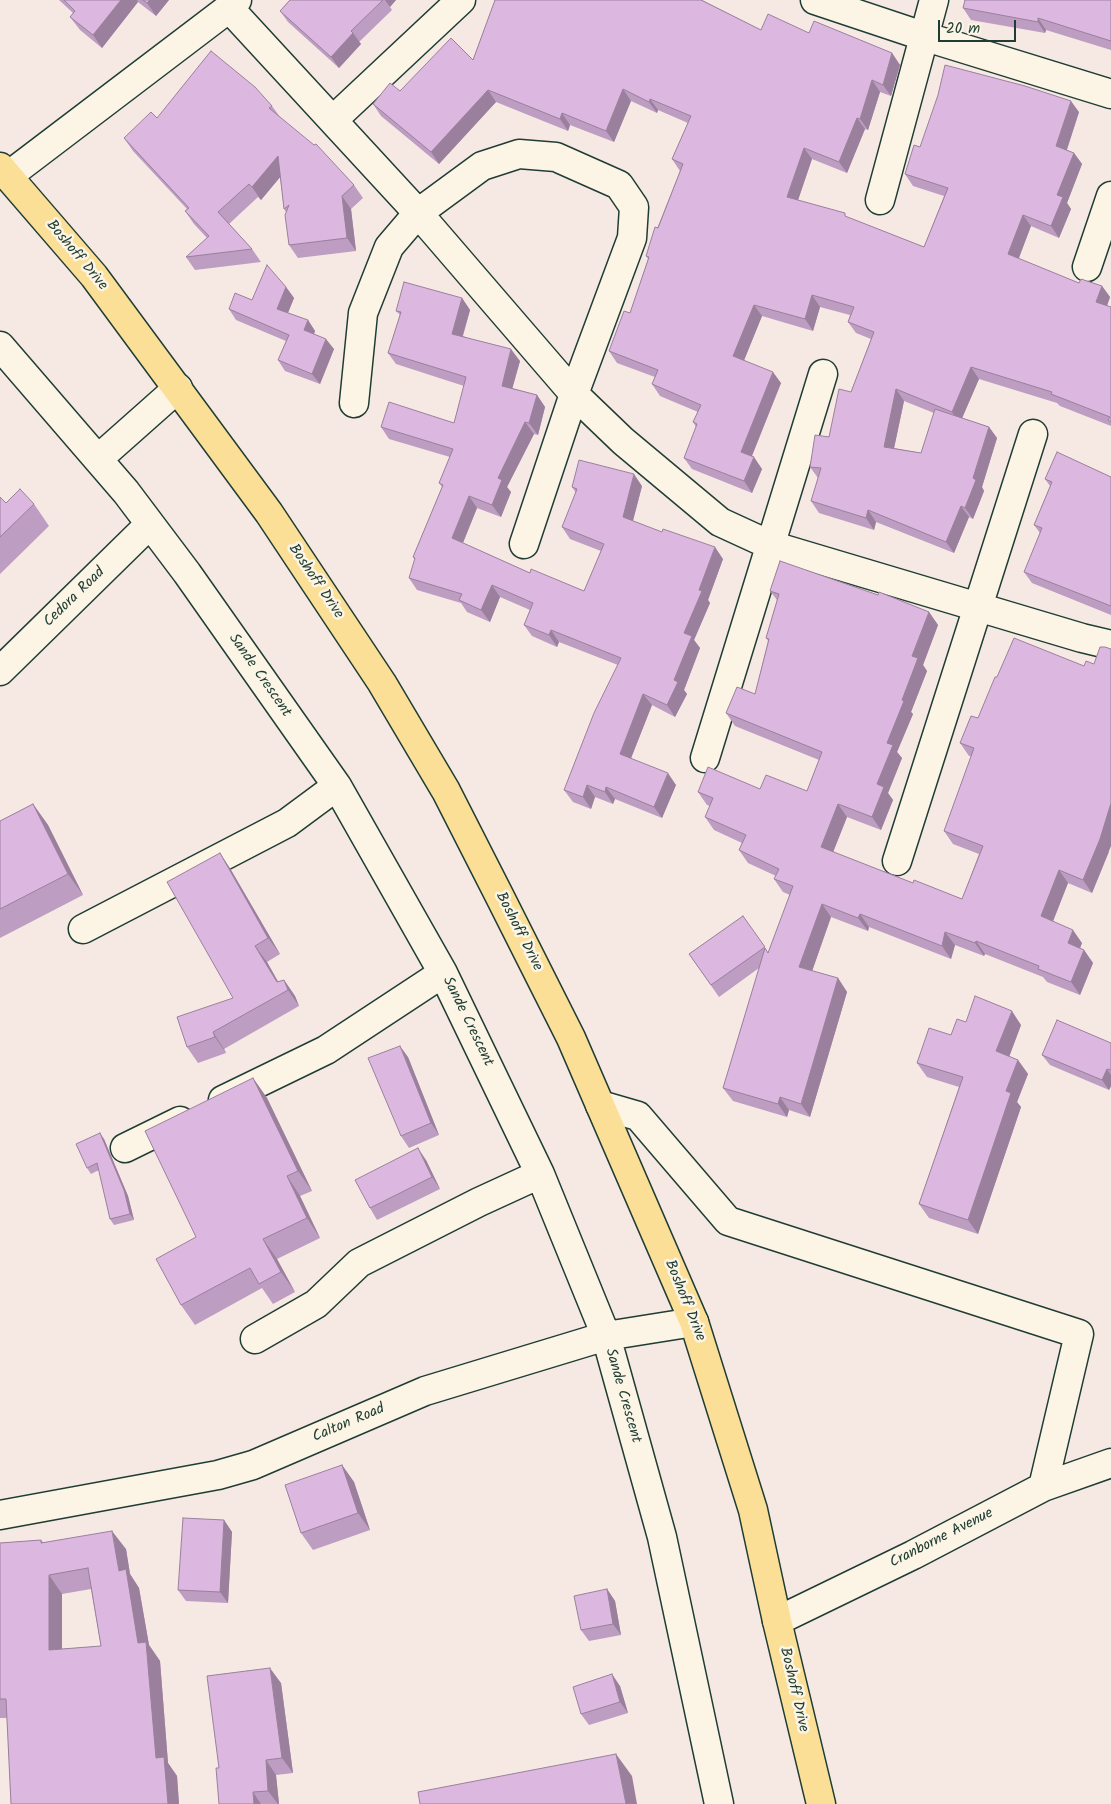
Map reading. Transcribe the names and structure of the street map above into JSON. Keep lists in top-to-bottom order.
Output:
{
  "streets": {
    "main road": ["Boshoff Drive"],
    "street": [
      "Cedora Road",
      "Sande Crescent",
      "Calton Road",
      "Cranborne Avenue"
    ]
  },
  "crossings": [
    ["Boshoff Drive", "Calton Road"],
    ["Boshoff Drive", "Cranborne Avenue"],
    ["Cedora Road", "Sande Crescent"],
    ["Sande Crescent", "Calton Road"]
  ],
  "scale_bar": "20 m"
}
